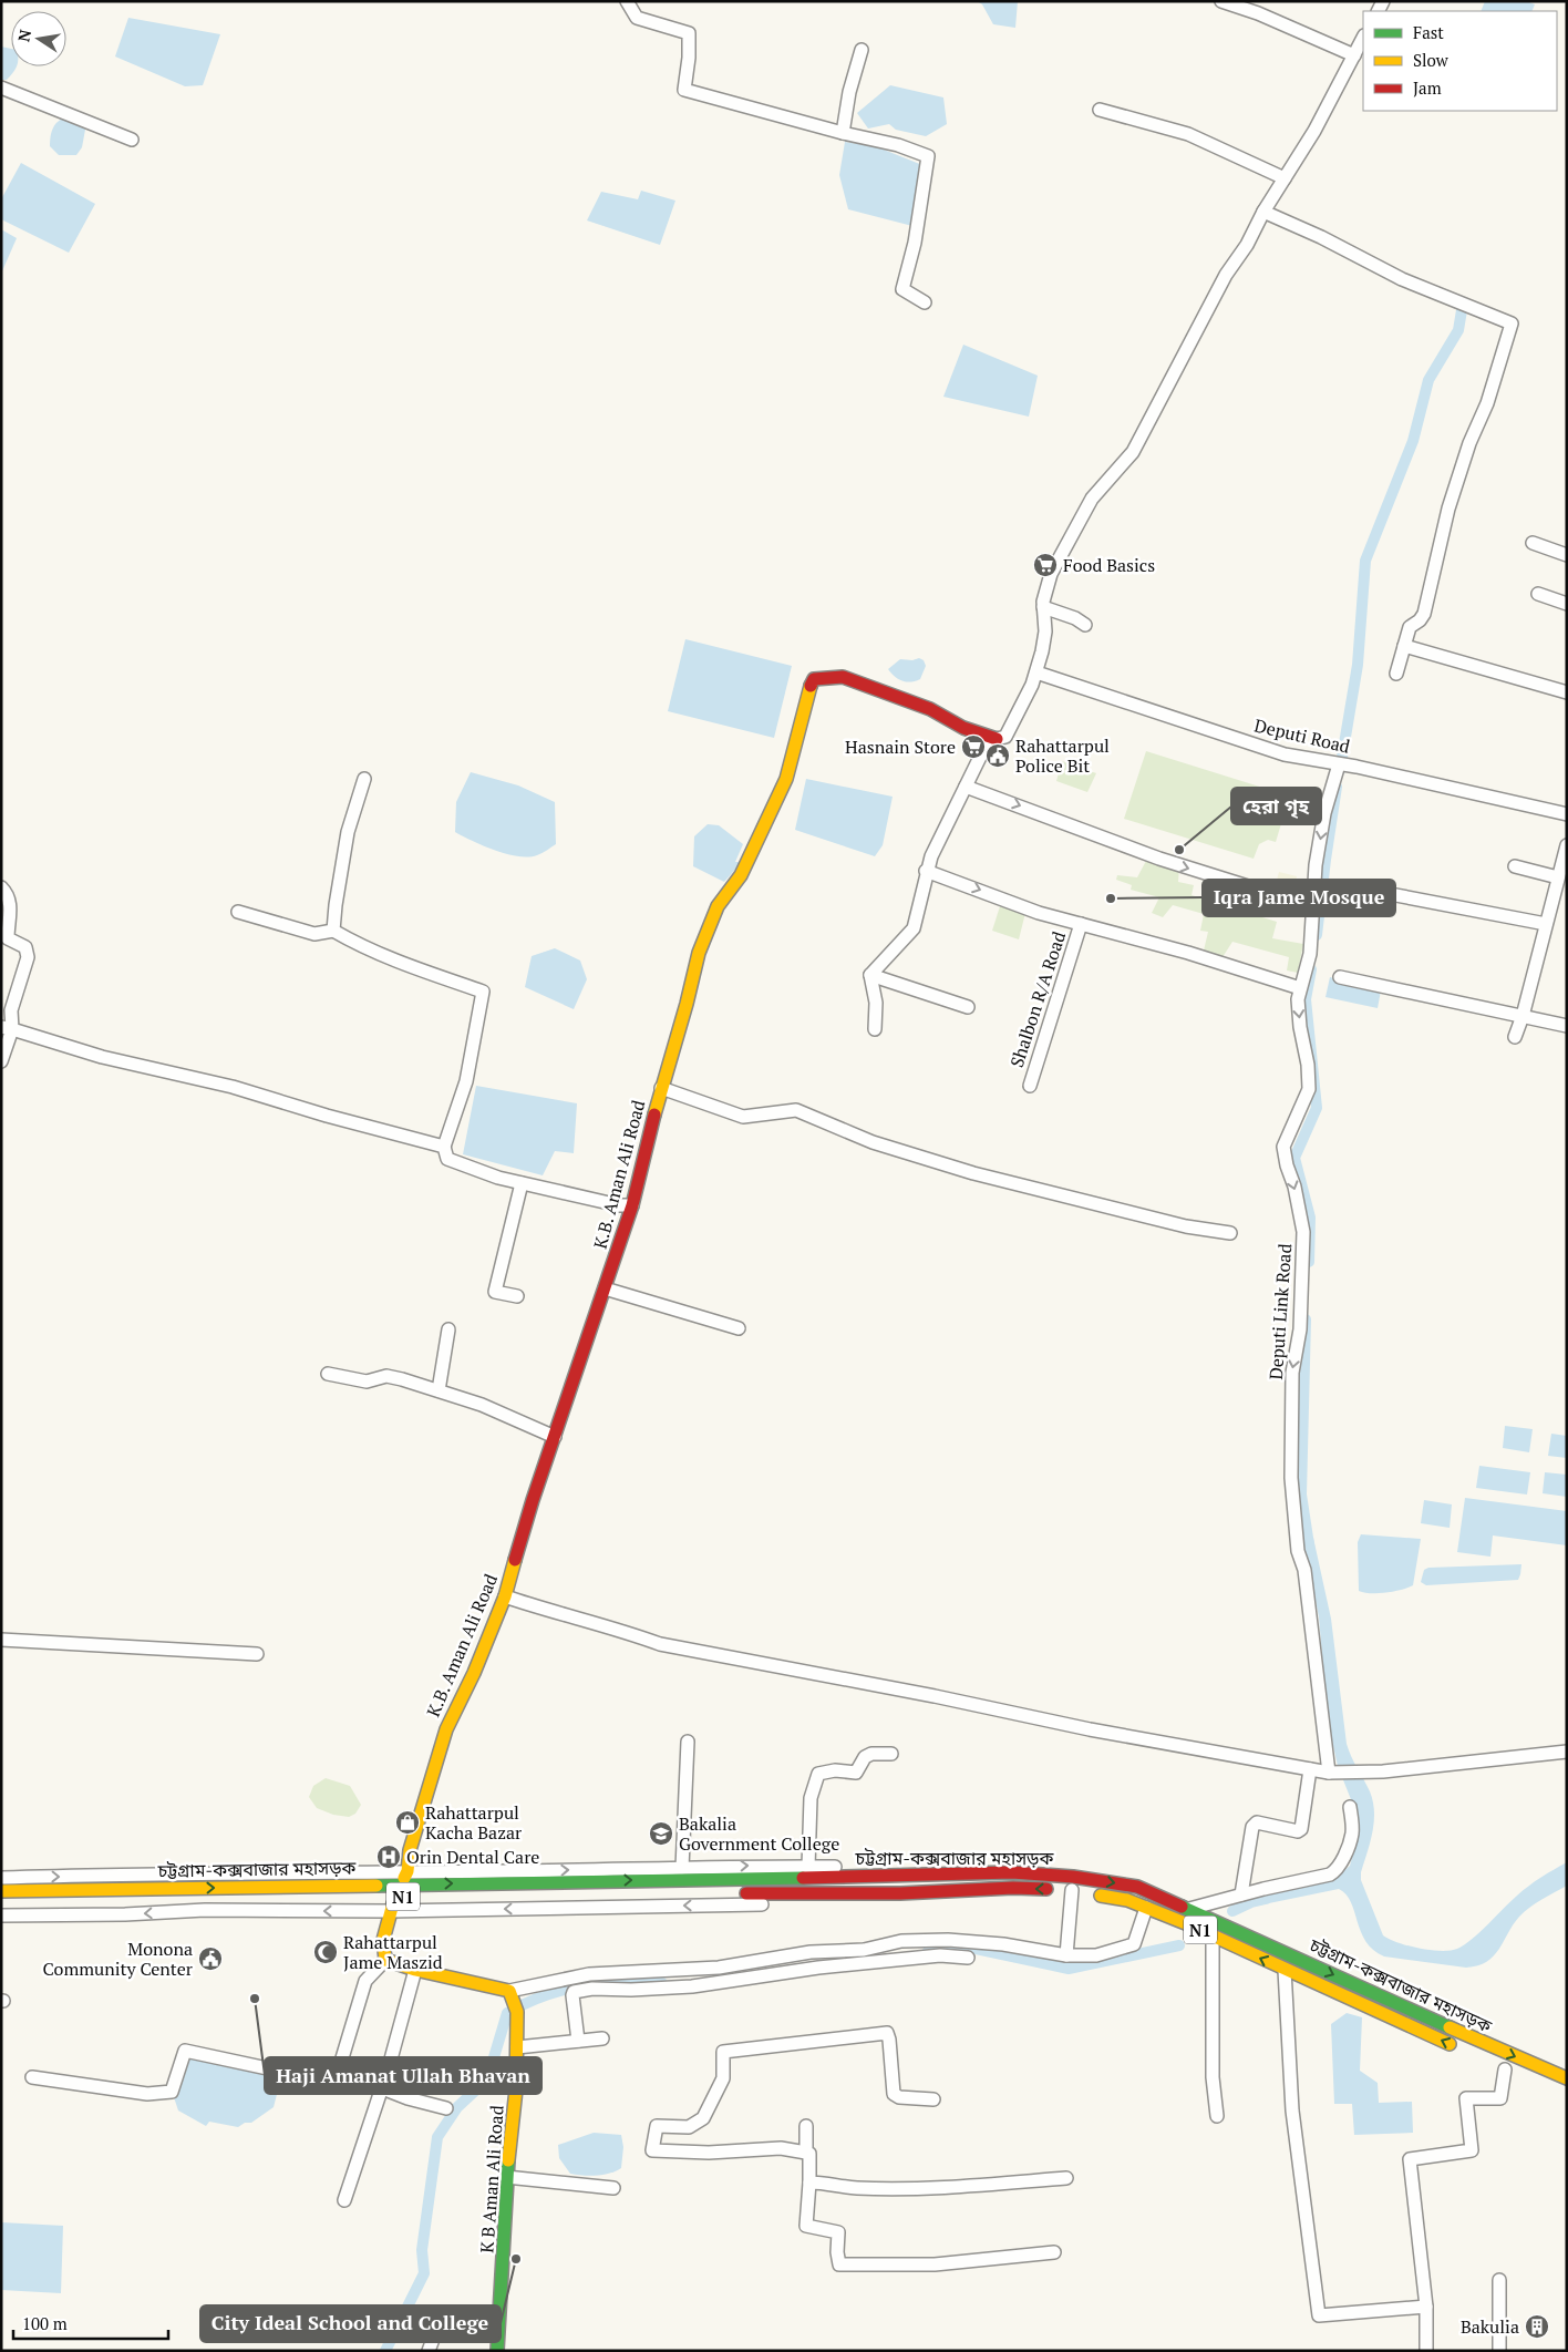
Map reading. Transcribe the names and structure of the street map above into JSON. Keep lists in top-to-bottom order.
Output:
{
  "streets": {
    "main road": [
      "K.B. Aman Ali Road",
      "চট্টগ্রাম-কক্সবাজার মহাসড়ক",
      "N1",
      "K B Aman Ali Road"
    ],
    "street": ["Deputi Road", "Shalbon R/A Road", "Deputi Link Road"]
  },
  "crossings": [
    ["Deputi Road", "Deputi Link Road"]
  ],
  "one_way": ["Deputi Link Road"],
  "places": {
    "supermarket": ["Food Basics", "Hasnain Store"],
    "public building": ["Rahattarpul Police Bit", "Monona Community Center"],
    "other": [
      "হেরা গৃহ",
      "Iqra Jame Mosque",
      "Haji Amanat Ullah Bhavan",
      "City Ideal School and College"
    ],
    "shop": ["Rahattarpul Kacha Bazar"],
    "school or university": ["Bakalia Government College"],
    "hospital": ["Orin Dental Care"],
    "mosque": ["Rahattarpul Jame Maszid"],
    "building": ["Bakulia"]
  },
  "legend": ["Fast", "Slow", "Jam"],
  "scale_bar": "100 m",
  "north": "left"
}
